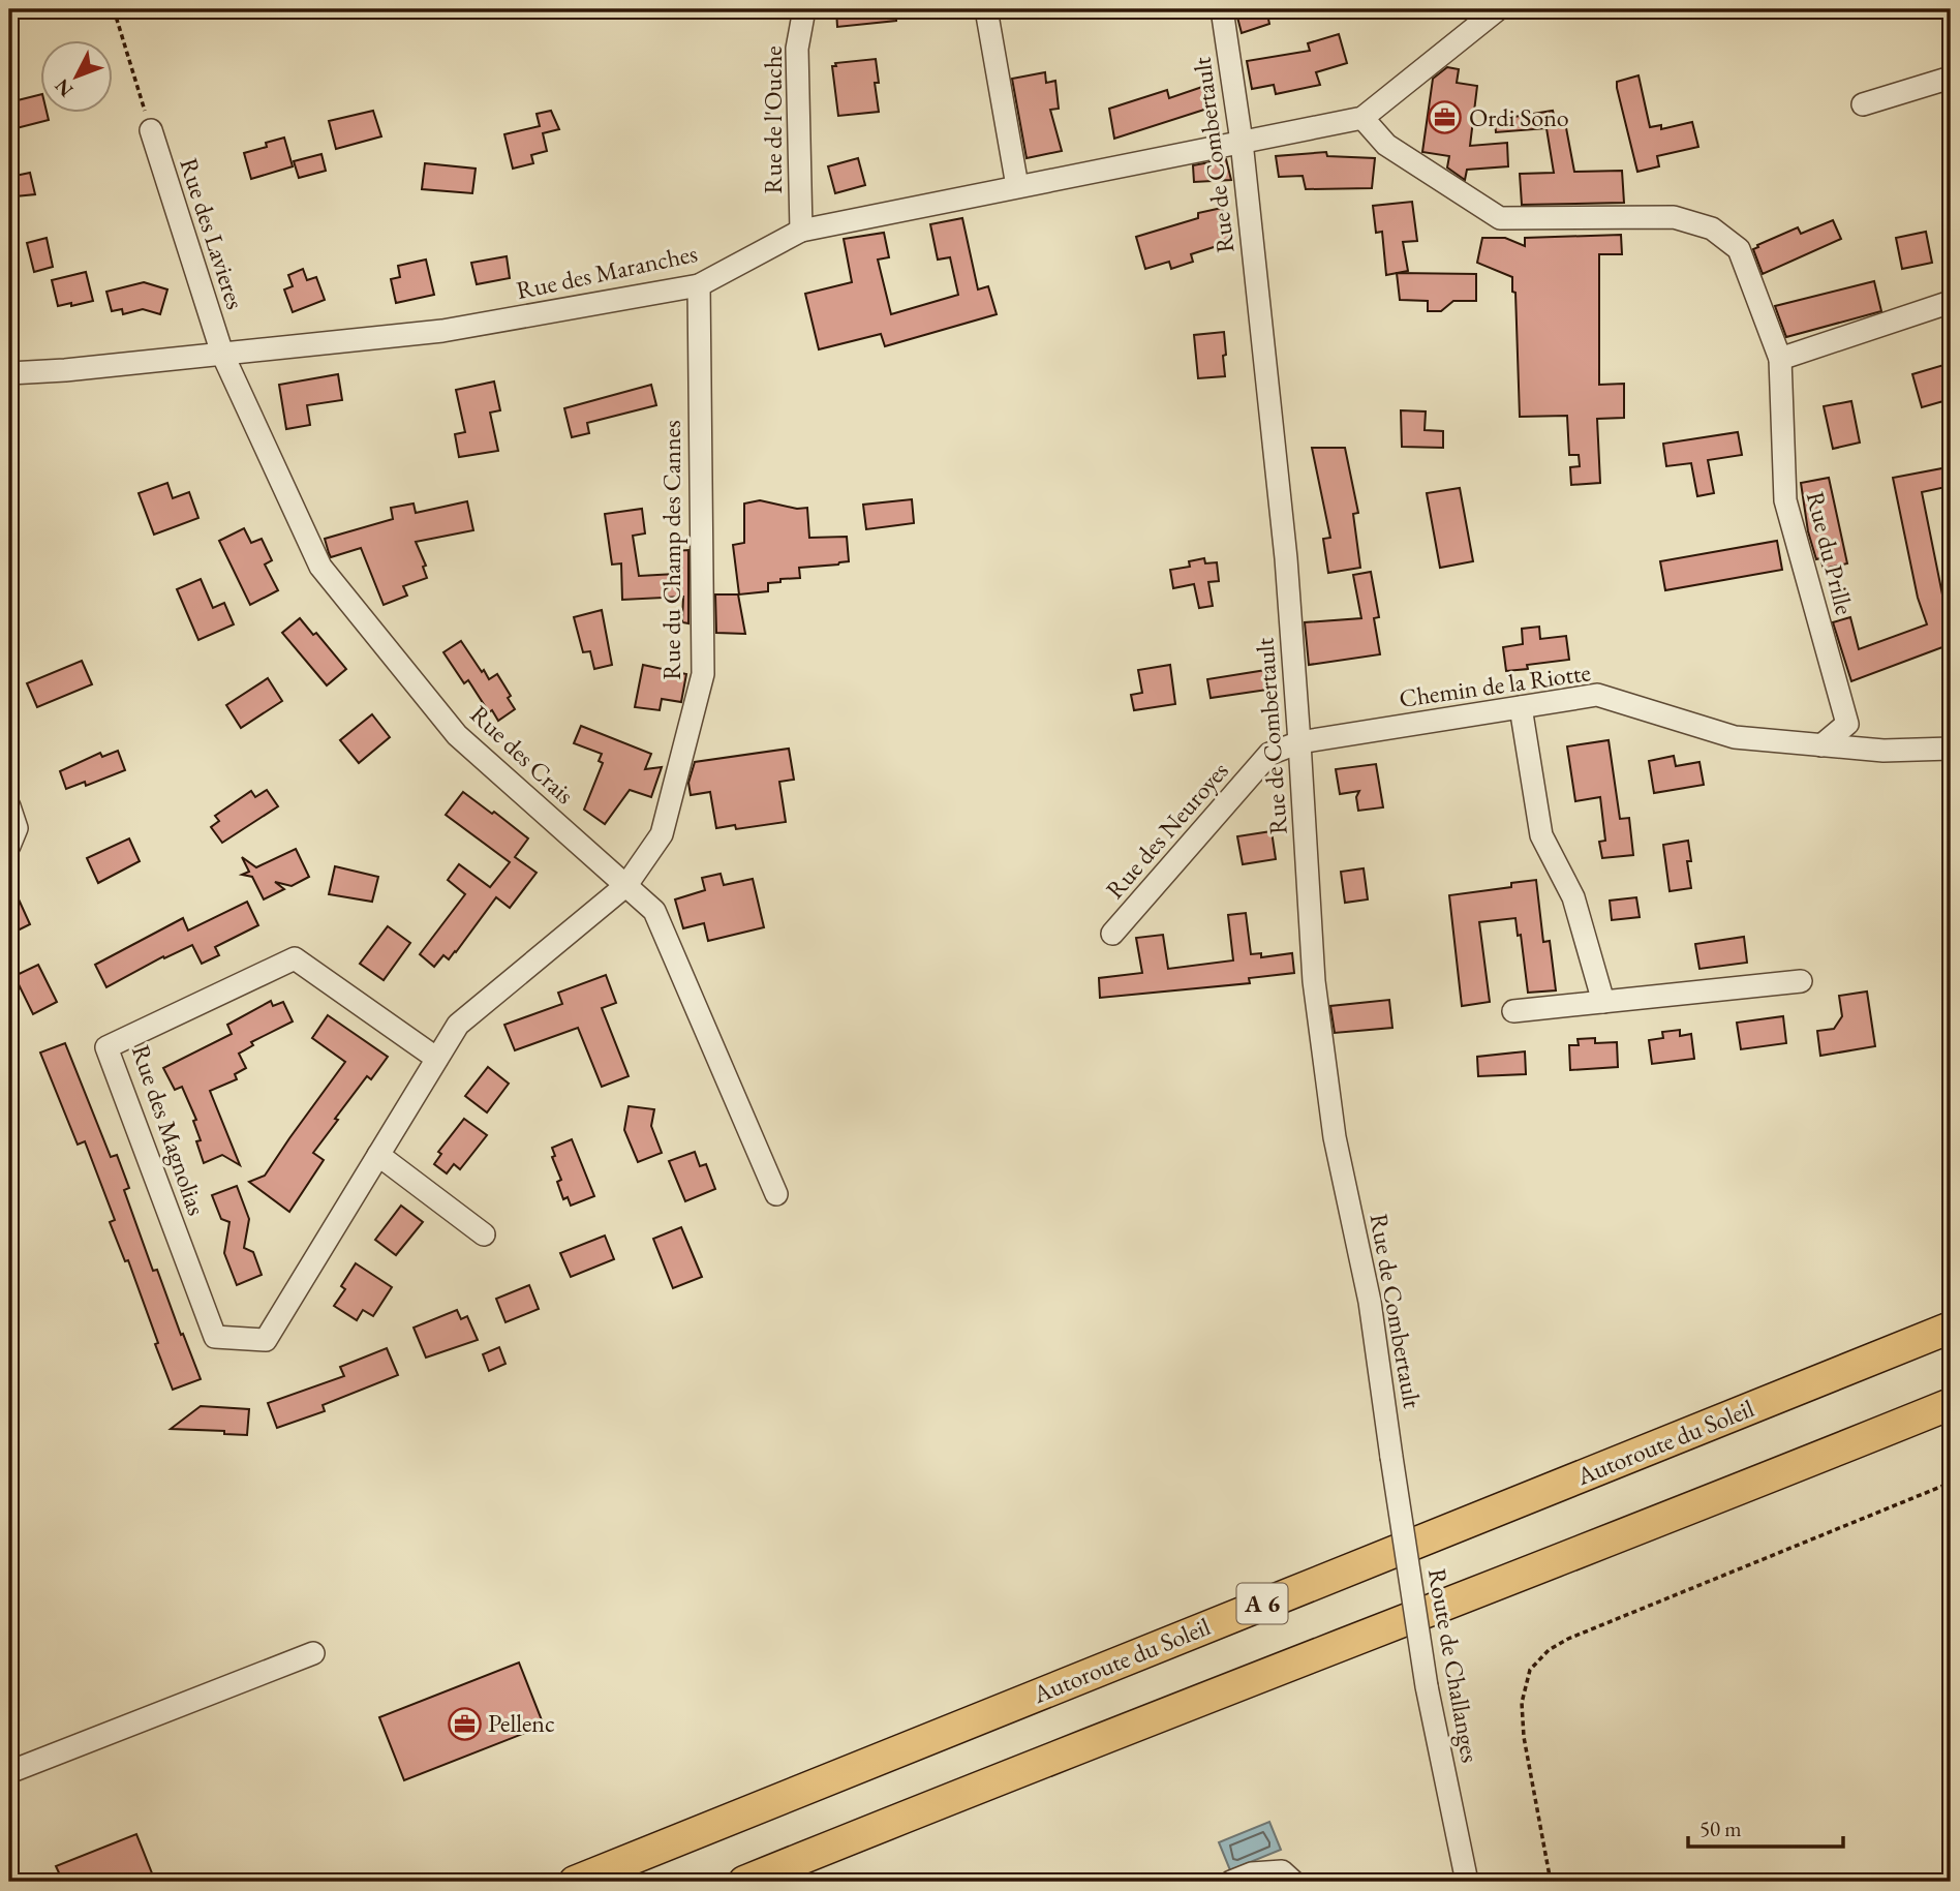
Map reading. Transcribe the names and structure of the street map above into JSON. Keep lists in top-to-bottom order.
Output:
{
  "streets": {
    "highway": ["Autoroute du Soleil", "A 6"],
    "street": [
      "Rue de l'Ouche",
      "Rue de Combertault",
      "Rue des Lavieres",
      "Rue des Maranches",
      "Rue du Champ des Cannes",
      "Rue du Prille",
      "Chemin de la Riotte",
      "Rue des Crais",
      "Rue des Neuroyes",
      "Rue des Magnolias",
      "Route de Challanges"
    ]
  },
  "crossings": [
    ["Rue de l'Ouche", "Rue des Maranches"],
    ["Rue de Combertault", "Rue des Maranches"],
    ["Rue de Combertault", "Chemin de la Riotte"],
    ["Rue de Combertault", "Rue des Neuroyes"],
    ["Rue de Combertault", "Route de Challanges"],
    ["Rue des Lavieres", "Rue des Maranches"],
    ["Rue des Lavieres", "Rue des Crais"],
    ["Rue des Maranches", "Rue du Champ des Cannes"],
    ["Rue des Maranches", "Rue des Crais"],
    ["Rue du Champ des Cannes", "Rue des Crais"],
    ["Rue du Champ des Cannes", "Rue des Magnolias"],
    ["Rue du Prille", "Chemin de la Riotte"],
    ["Chemin de la Riotte", "Rue des Neuroyes"],
    ["Rue des Crais", "Rue des Magnolias"]
  ],
  "places": {
    "office": ["Ordi Sono", "Pellenc"]
  },
  "scale_bar": "50 m",
  "north": "bottom left"
}
